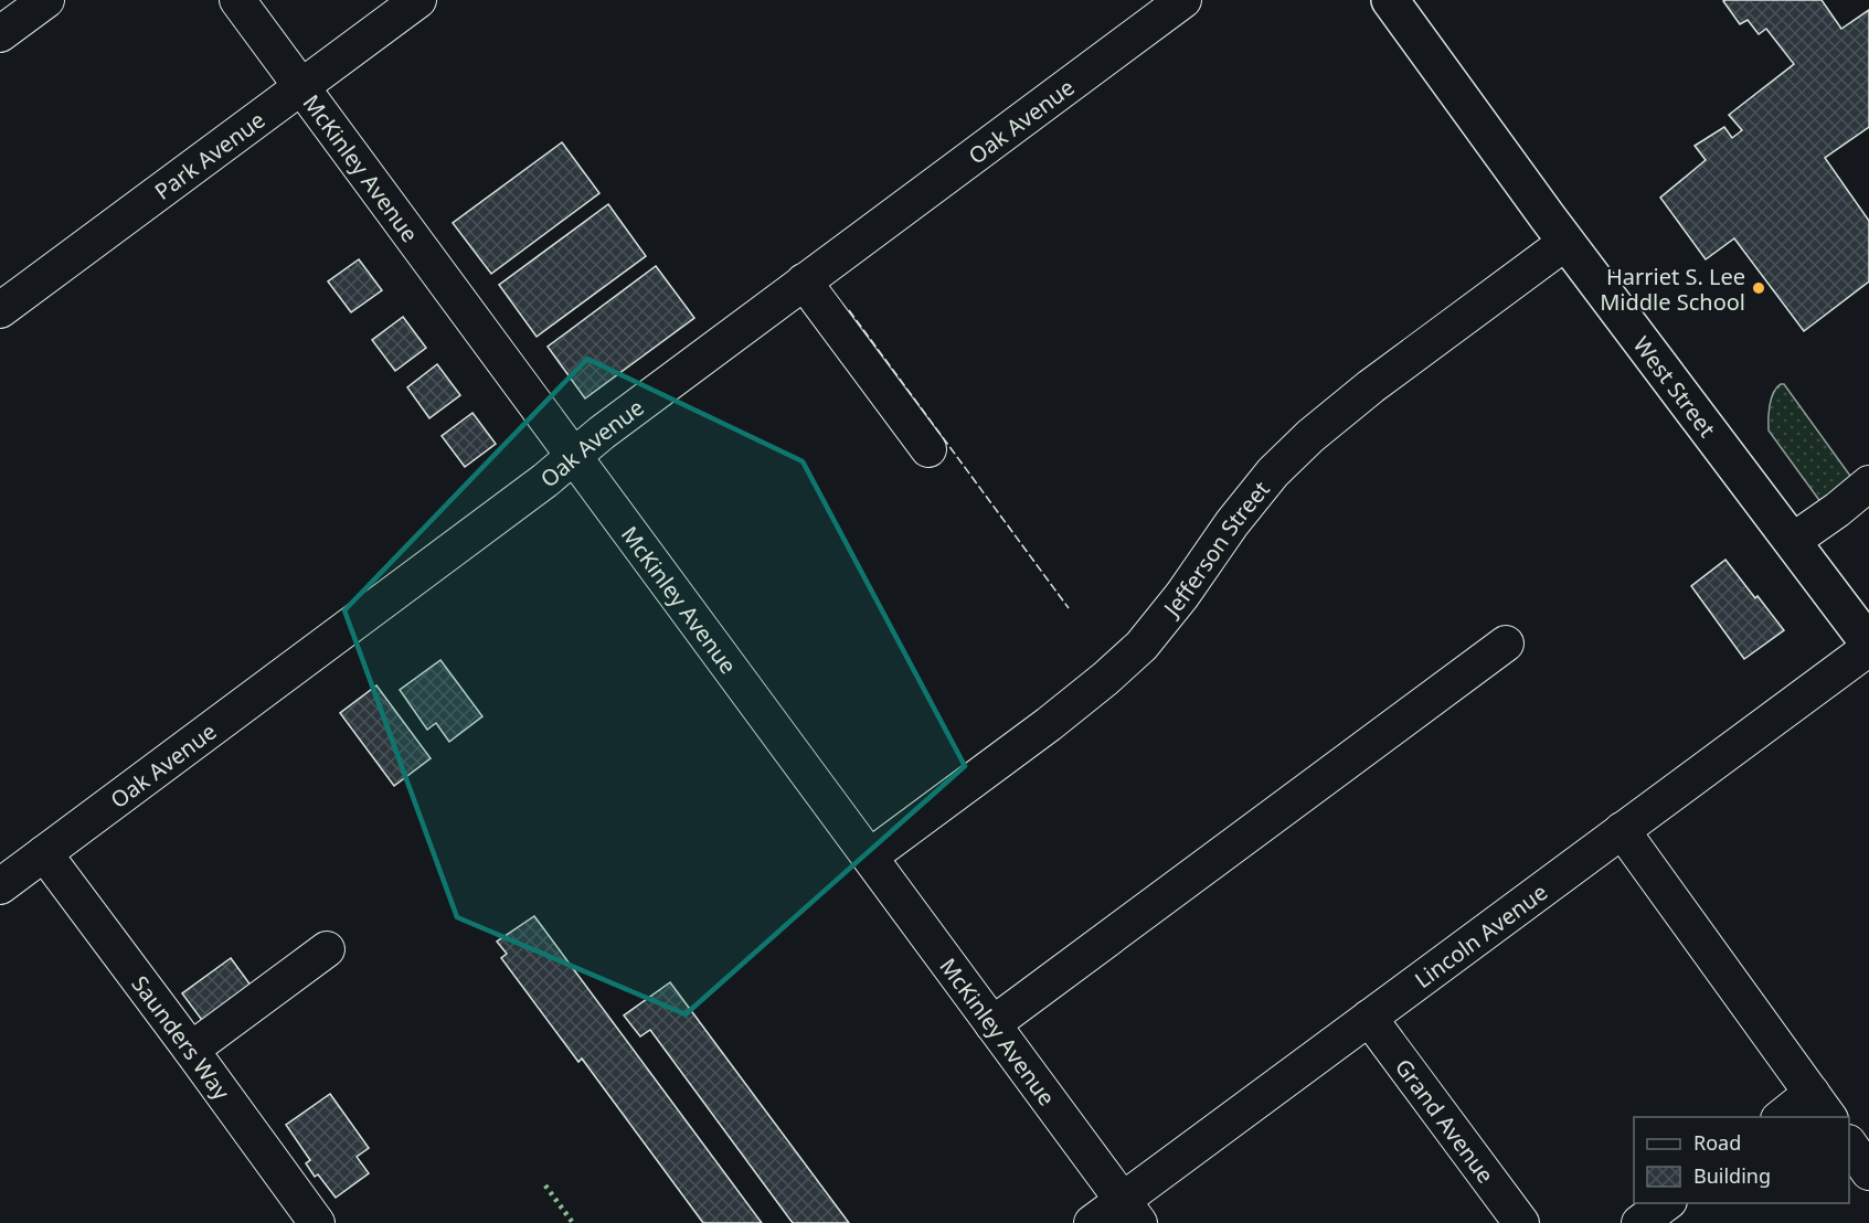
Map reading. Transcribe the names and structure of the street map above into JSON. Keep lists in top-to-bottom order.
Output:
{
  "streets": {
    "main road": ["West Street"],
    "street": [
      "Oak Avenue",
      "Park Avenue",
      "McKinley Avenue",
      "Jefferson Street",
      "Lincoln Avenue",
      "Saunders Way",
      "Grand Avenue"
    ]
  },
  "crossings": [
    ["Oak Avenue", "McKinley Avenue"],
    ["Oak Avenue", "Saunders Way"],
    ["Park Avenue", "McKinley Avenue"],
    ["McKinley Avenue", "Jefferson Street"],
    ["McKinley Avenue", "Lincoln Avenue"],
    ["West Street", "Jefferson Street"],
    ["West Street", "Lincoln Avenue"],
    ["Lincoln Avenue", "Grand Avenue"]
  ],
  "places": ["Harriet S. Lee Middle School"],
  "legend": ["Road", "Building"]
}
